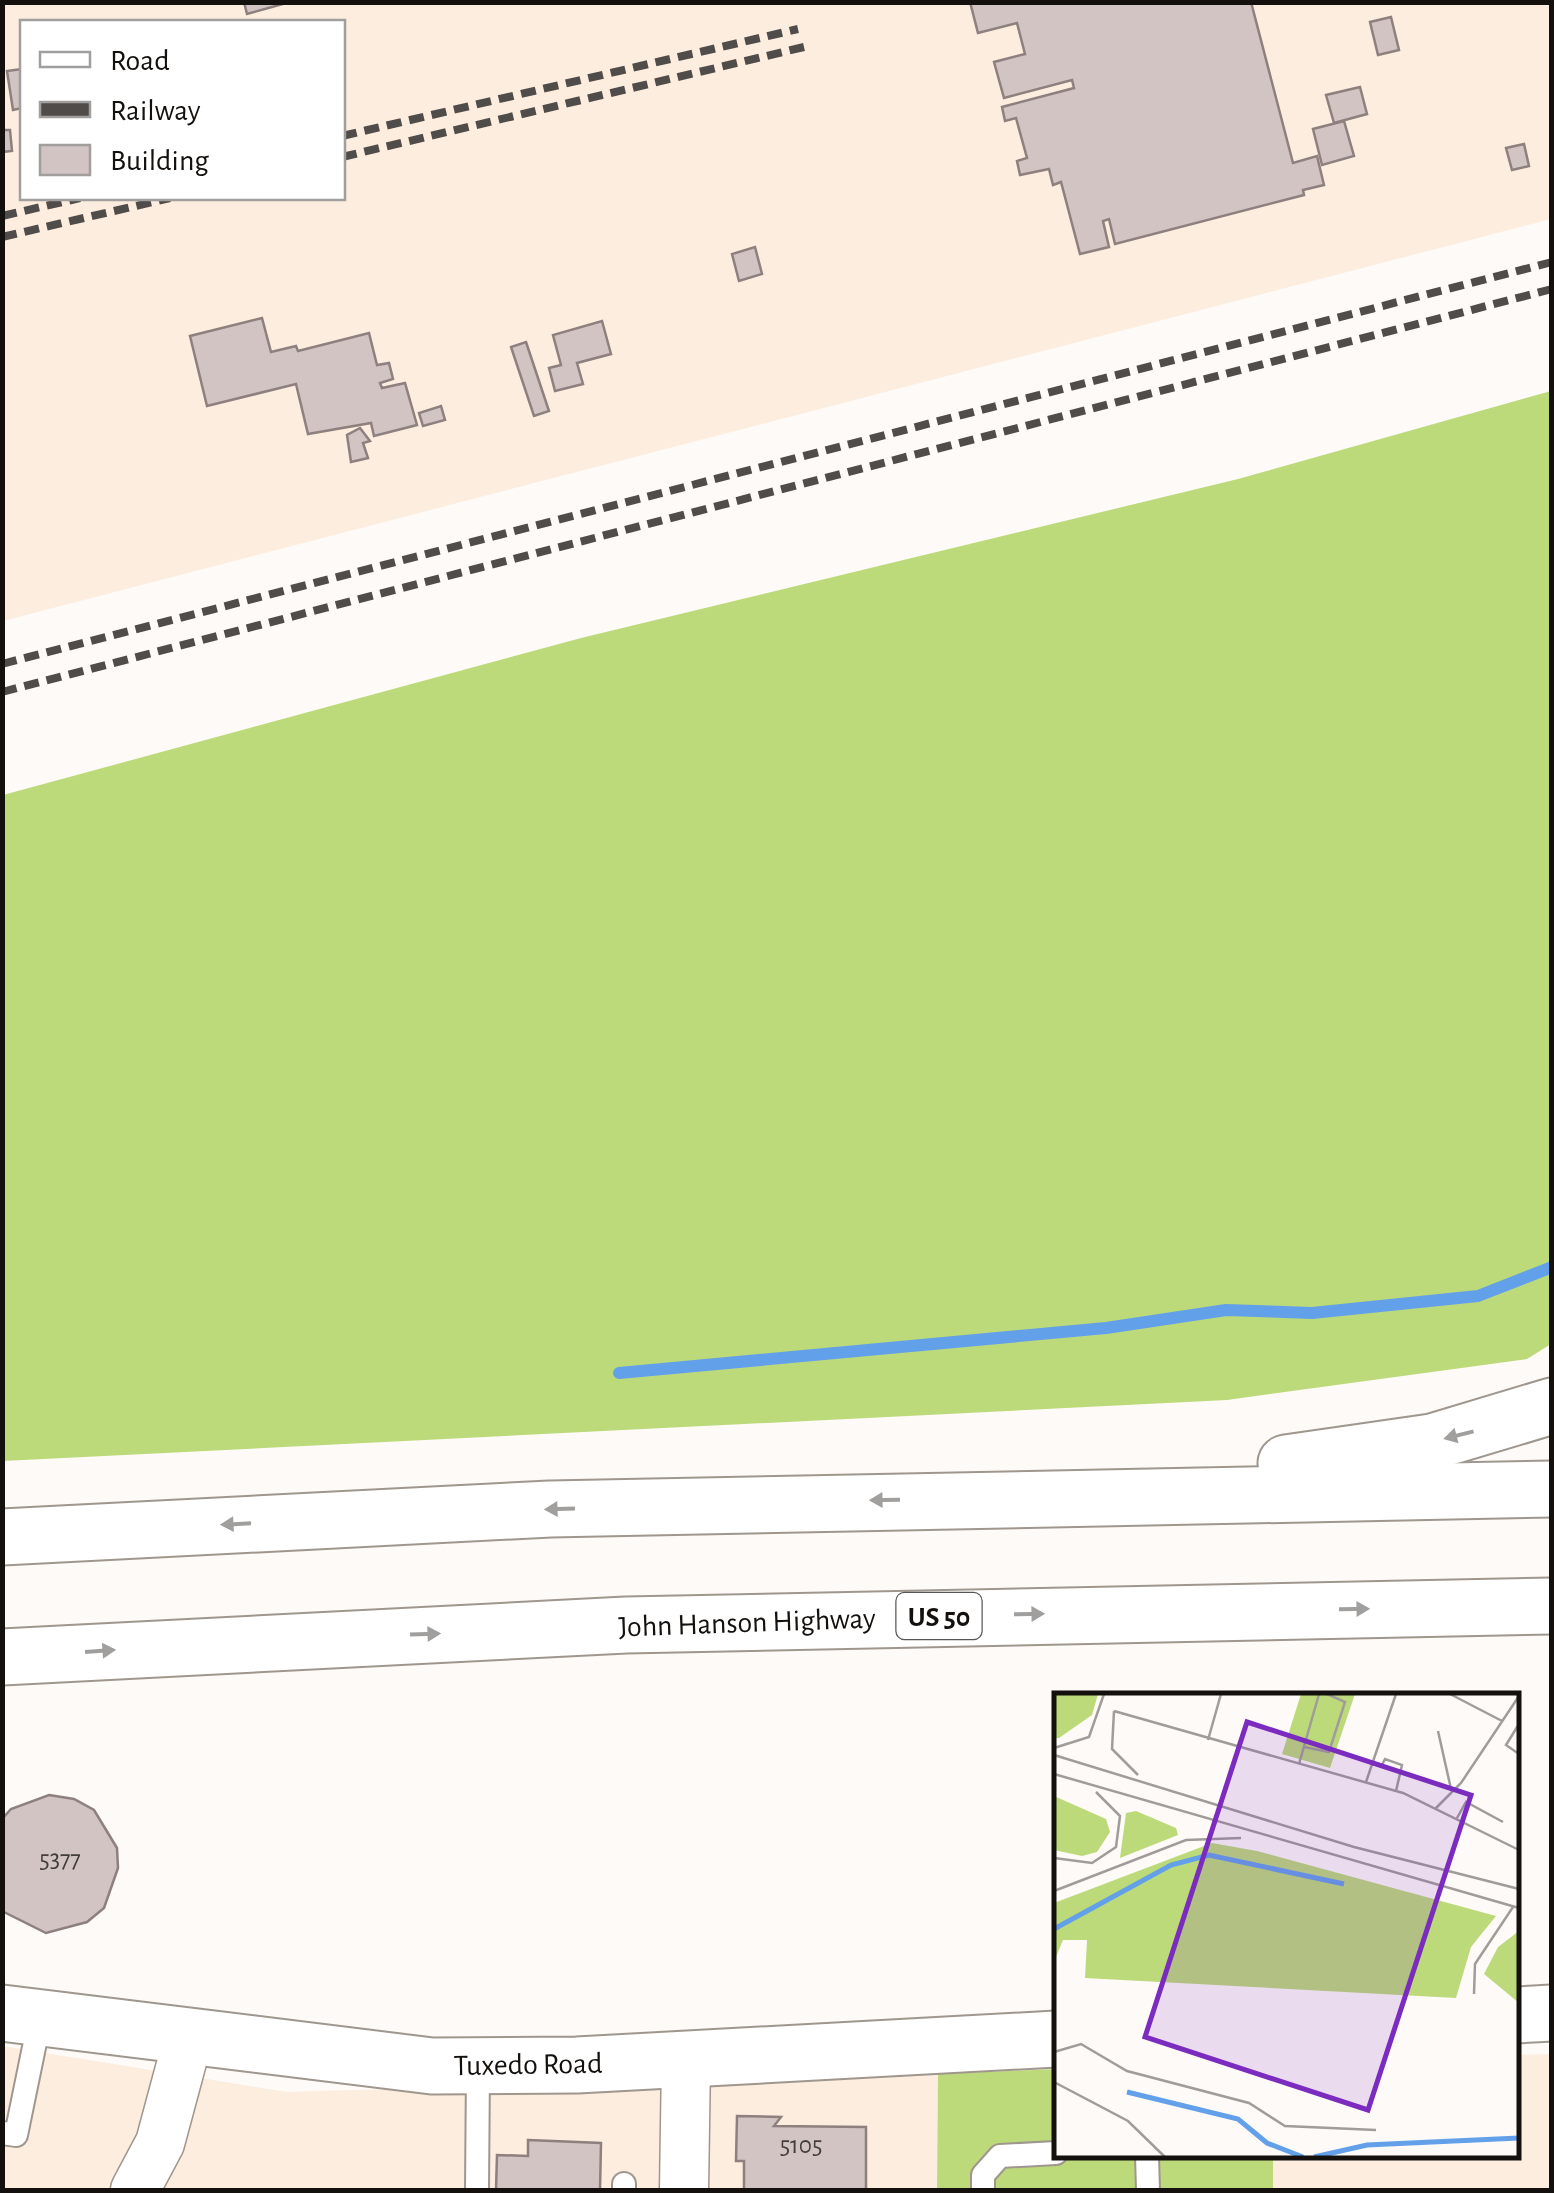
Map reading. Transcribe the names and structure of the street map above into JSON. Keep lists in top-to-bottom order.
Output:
{
  "streets": {
    "main road": ["US 50", "John Hanson Highway", "Tuxedo Road"]
  },
  "house_numbers": ["5377", "5105"],
  "legend": ["Road", "Railway", "Building"]
}
